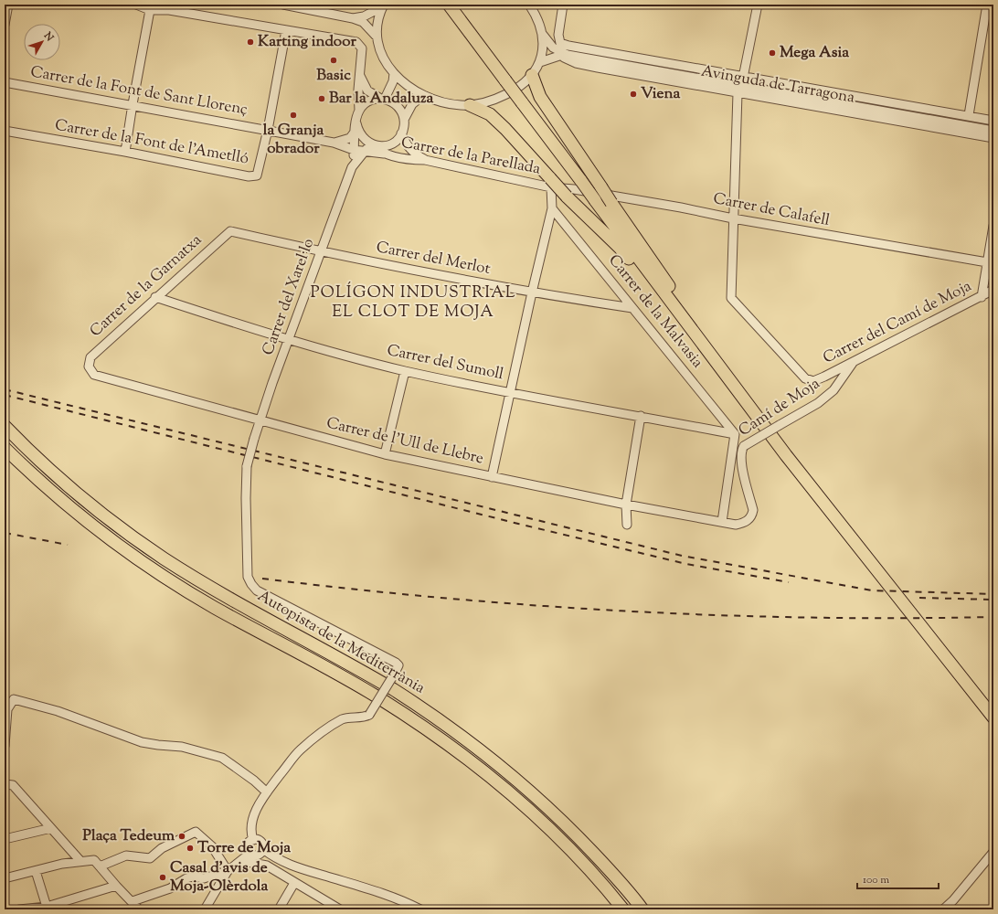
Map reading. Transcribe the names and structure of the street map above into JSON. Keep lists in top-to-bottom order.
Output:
{
  "streets": {
    "highway": ["Autopista de la Mediterrània"],
    "street": [
      "Avinguda de Tarragona",
      "Carrer de la Font de Sant Llorenç",
      "Carrer de la Font de l'Ametlló",
      "Carrer de la Parellada",
      "Carrer de Calafell",
      "Carrer del Merlot",
      "Carrer de la Garnatxa",
      "Carrer del Xarel·lo",
      "Carrer de la Malvasia",
      "Carrer del Camí de Moja",
      "Carrer del Sumoll",
      "Camí de Moja",
      "Carrer de l'Ull de Llebre"
    ]
  },
  "crossings": [
    ["Carrer de la Font de Sant Llorenç", "Carrer de la Font de l'Ametlló"],
    ["Carrer de la Font de Sant Llorenç", "Carrer de la Parellada"],
    ["Carrer de la Font de l'Ametlló", "Carrer de la Parellada"],
    ["Carrer de la Parellada", "Carrer de Calafell"],
    ["Carrer de Calafell", "Carrer del Camí de Moja"],
    ["Carrer del Merlot", "Carrer de la Garnatxa"],
    ["Carrer del Merlot", "Carrer del Xarel·lo"],
    ["Carrer del Merlot", "Carrer de la Malvasia"],
    ["Carrer de la Garnatxa", "Carrer del Sumoll"],
    ["Carrer de la Garnatxa", "Carrer de l'Ull de Llebre"],
    ["Carrer del Xarel·lo", "Carrer del Sumoll"],
    ["Carrer del Xarel·lo", "Carrer de l'Ull de Llebre"],
    ["Carrer de la Malvasia", "Carrer del Sumoll"],
    ["Carrer del Camí de Moja", "Camí de Moja"],
    ["Camí de Moja", "Carrer de l'Ull de Llebre"]
  ],
  "districts": ["POLÍGON INDUSTRIAL EL CLOT DE MOJA"],
  "places": [
    "Karting indoor",
    "Mega Asia",
    "Basic",
    "Viena",
    "Bar la Andaluza",
    "la Granja obrador",
    "Plaça Tedeum",
    "Torre de Moja",
    "Casal d'avis de Moja-Olèrdola"
  ],
  "scale_bar": "100 m",
  "north": "top right"
}
